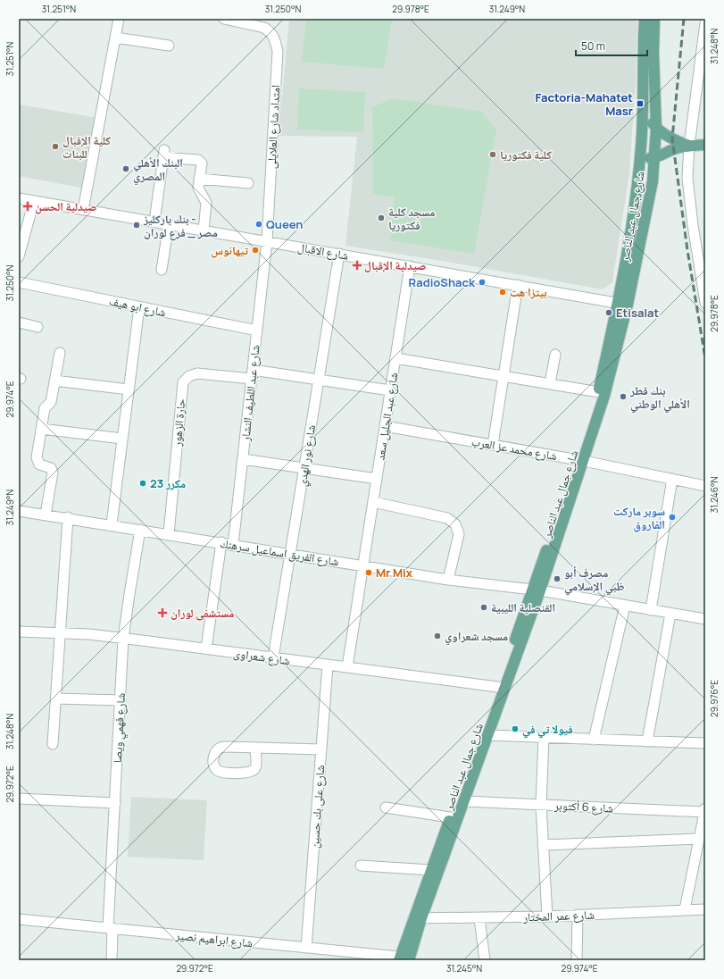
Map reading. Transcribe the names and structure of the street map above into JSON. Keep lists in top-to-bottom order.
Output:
{
  "streets": {
    "main road": ["شارع جمال عبد الناصر"],
    "street": [
      "امتداد شارع العلايلى",
      "شارع الاقبال",
      "شارع ابو هيف",
      "شارع عبد اللطيف النشار",
      "شارع عبد الجليل سعد",
      "حارة الزهور",
      "شارع محمد عز العرب",
      "شارع نور الهدي",
      "شارع الفريق اسماعيل سرهنك",
      "شارع شعراوى",
      "شارع فهمي ويصا",
      "شارع على بك حسين",
      "شارع 6 أكتوبر",
      "شارع عمر المختار",
      "شارع ابراهيم نصير"
    ]
  },
  "crossings": [
    ["امتداد شارع العلايلى", "شارع الاقبال"],
    ["امتداد شارع العلايلى", "شارع عبد اللطيف النشار"],
    ["شارع جمال عبد الناصر", "شارع الاقبال"],
    ["شارع جمال عبد الناصر", "شارع محمد عز العرب"],
    ["شارع جمال عبد الناصر", "شارع الفريق اسماعيل سرهنك"],
    ["شارع جمال عبد الناصر", "شارع شعراوى"],
    ["شارع جمال عبد الناصر", "شارع 6 أكتوبر"],
    ["شارع جمال عبد الناصر", "شارع عمر المختار"],
    ["شارع جمال عبد الناصر", "شارع ابراهيم نصير"],
    ["شارع الاقبال", "شارع عبد اللطيف النشار"],
    ["شارع الاقبال", "شارع عبد الجليل سعد"],
    ["شارع الاقبال", "شارع نور الهدي"],
    ["شارع ابو هيف", "شارع عبد اللطيف النشار"],
    ["شارع عبد اللطيف النشار", "حارة الزهور"],
    ["شارع عبد اللطيف النشار", "شارع الفريق اسماعيل سرهنك"],
    ["شارع عبد الجليل سعد", "حارة الزهور"],
    ["شارع عبد الجليل سعد", "شارع محمد عز العرب"],
    ["شارع عبد الجليل سعد", "شارع الفريق اسماعيل سرهنك"],
    ["شارع عبد الجليل سعد", "شارع شعراوى"],
    ["حارة الزهور", "شارع نور الهدي"],
    ["حارة الزهور", "شارع الفريق اسماعيل سرهنك"],
    ["شارع نور الهدي", "شارع الفريق اسماعيل سرهنك"],
    ["شارع نور الهدي", "شارع شعراوى"],
    ["شارع الفريق اسماعيل سرهنك", "شارع فهمي ويصا"],
    ["شارع شعراوى", "شارع فهمي ويصا"],
    ["شارع شعراوى", "شارع على بك حسين"],
    ["شارع فهمي ويصا", "شارع ابراهيم نصير"],
    ["شارع على بك حسين", "شارع ابراهيم نصير"]
  ],
  "places": {
    "transit": ["Factoria-Mahatet Masr"],
    "other": [
      "كلية الإقبال للبنات",
      "كلية فكتوريا",
      "البنك الأهلي المصري",
      "مسجد كلية فكتوريا",
      "Queen",
      "بنك باركليز - مصر _ فرع لوران",
      "تيهانوس",
      "RadioShack",
      "بيتزا هت",
      "Etisalat",
      "بنك قطر الأهلي الوطني",
      "23 مكرر",
      "سوبر ماركت الفاروق",
      "Mr Mix",
      "مصرف أبو ظبي الإسلامي",
      "القنصلية الليبية",
      "مسجد شعراوي",
      "فيولا تي في"
    ],
    "health": ["صيدلية الحسن", "صيدلية الإقبال", "مستشفى لوران"]
  },
  "scale_bar": "50 m",
  "coordinates": [
    "31.251°N",
    "31.250°N",
    "29.978°E",
    "31.249°N",
    "31.248°N",
    "29.974°E",
    "31.246°N",
    "29.976°E",
    "29.972°E",
    "31.245°N"
  ]
}
